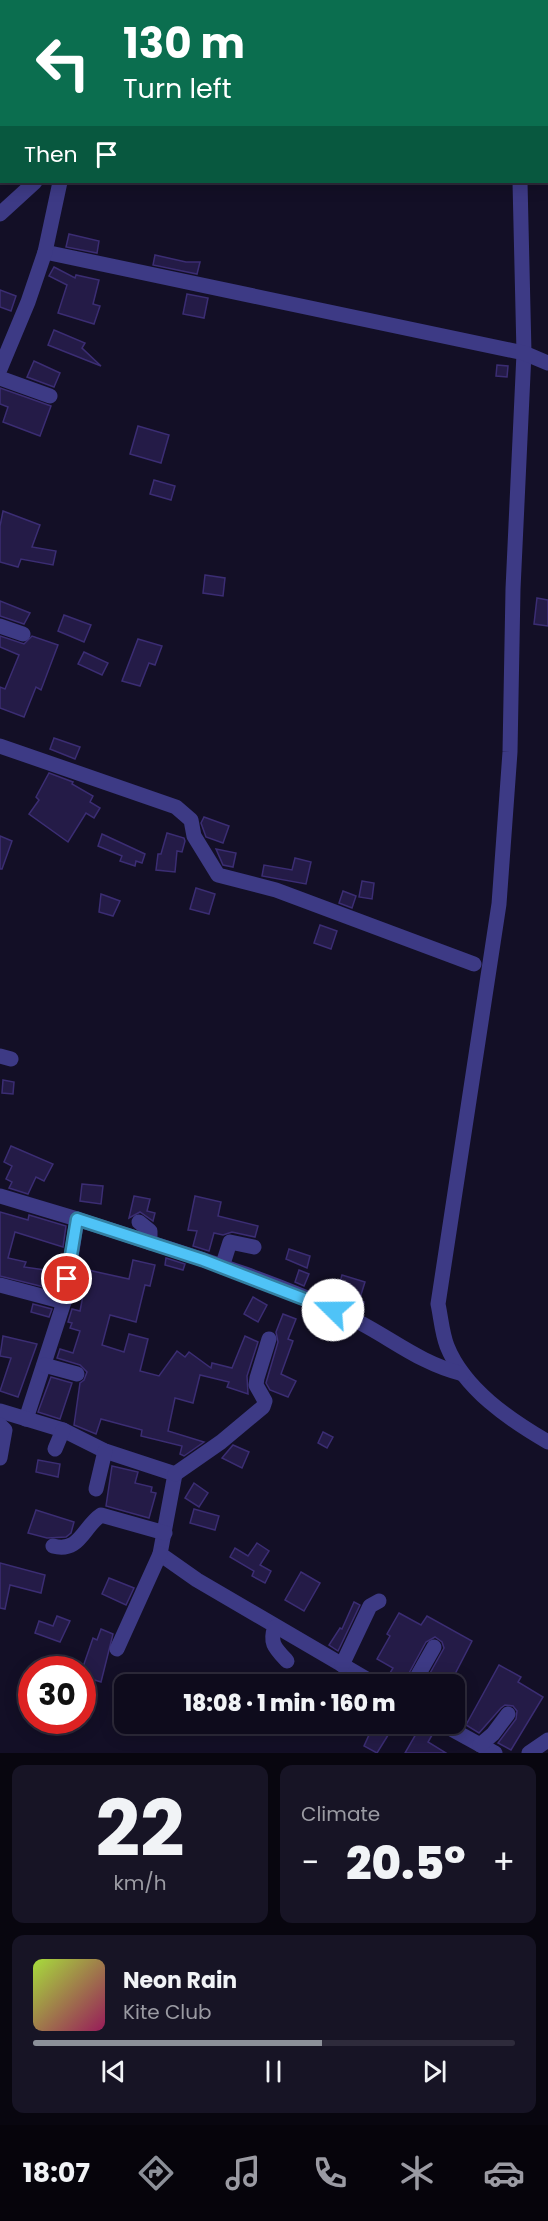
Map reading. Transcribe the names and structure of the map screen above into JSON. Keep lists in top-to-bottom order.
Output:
{
  "page": {
    "turn": ["130 m", "Turn left"],
    "then": "Then",
    "limit": "30",
    "trip": "18:08 · 1 min · 160 m",
    "tile": [
      ["22", "km/h"],
      "Climate"
    ],
    "heat": ["−", "20.5°", "+"],
    "song": ["Neon Rain", "Kite Club"],
    "tabs": "18:07"
  }
}
